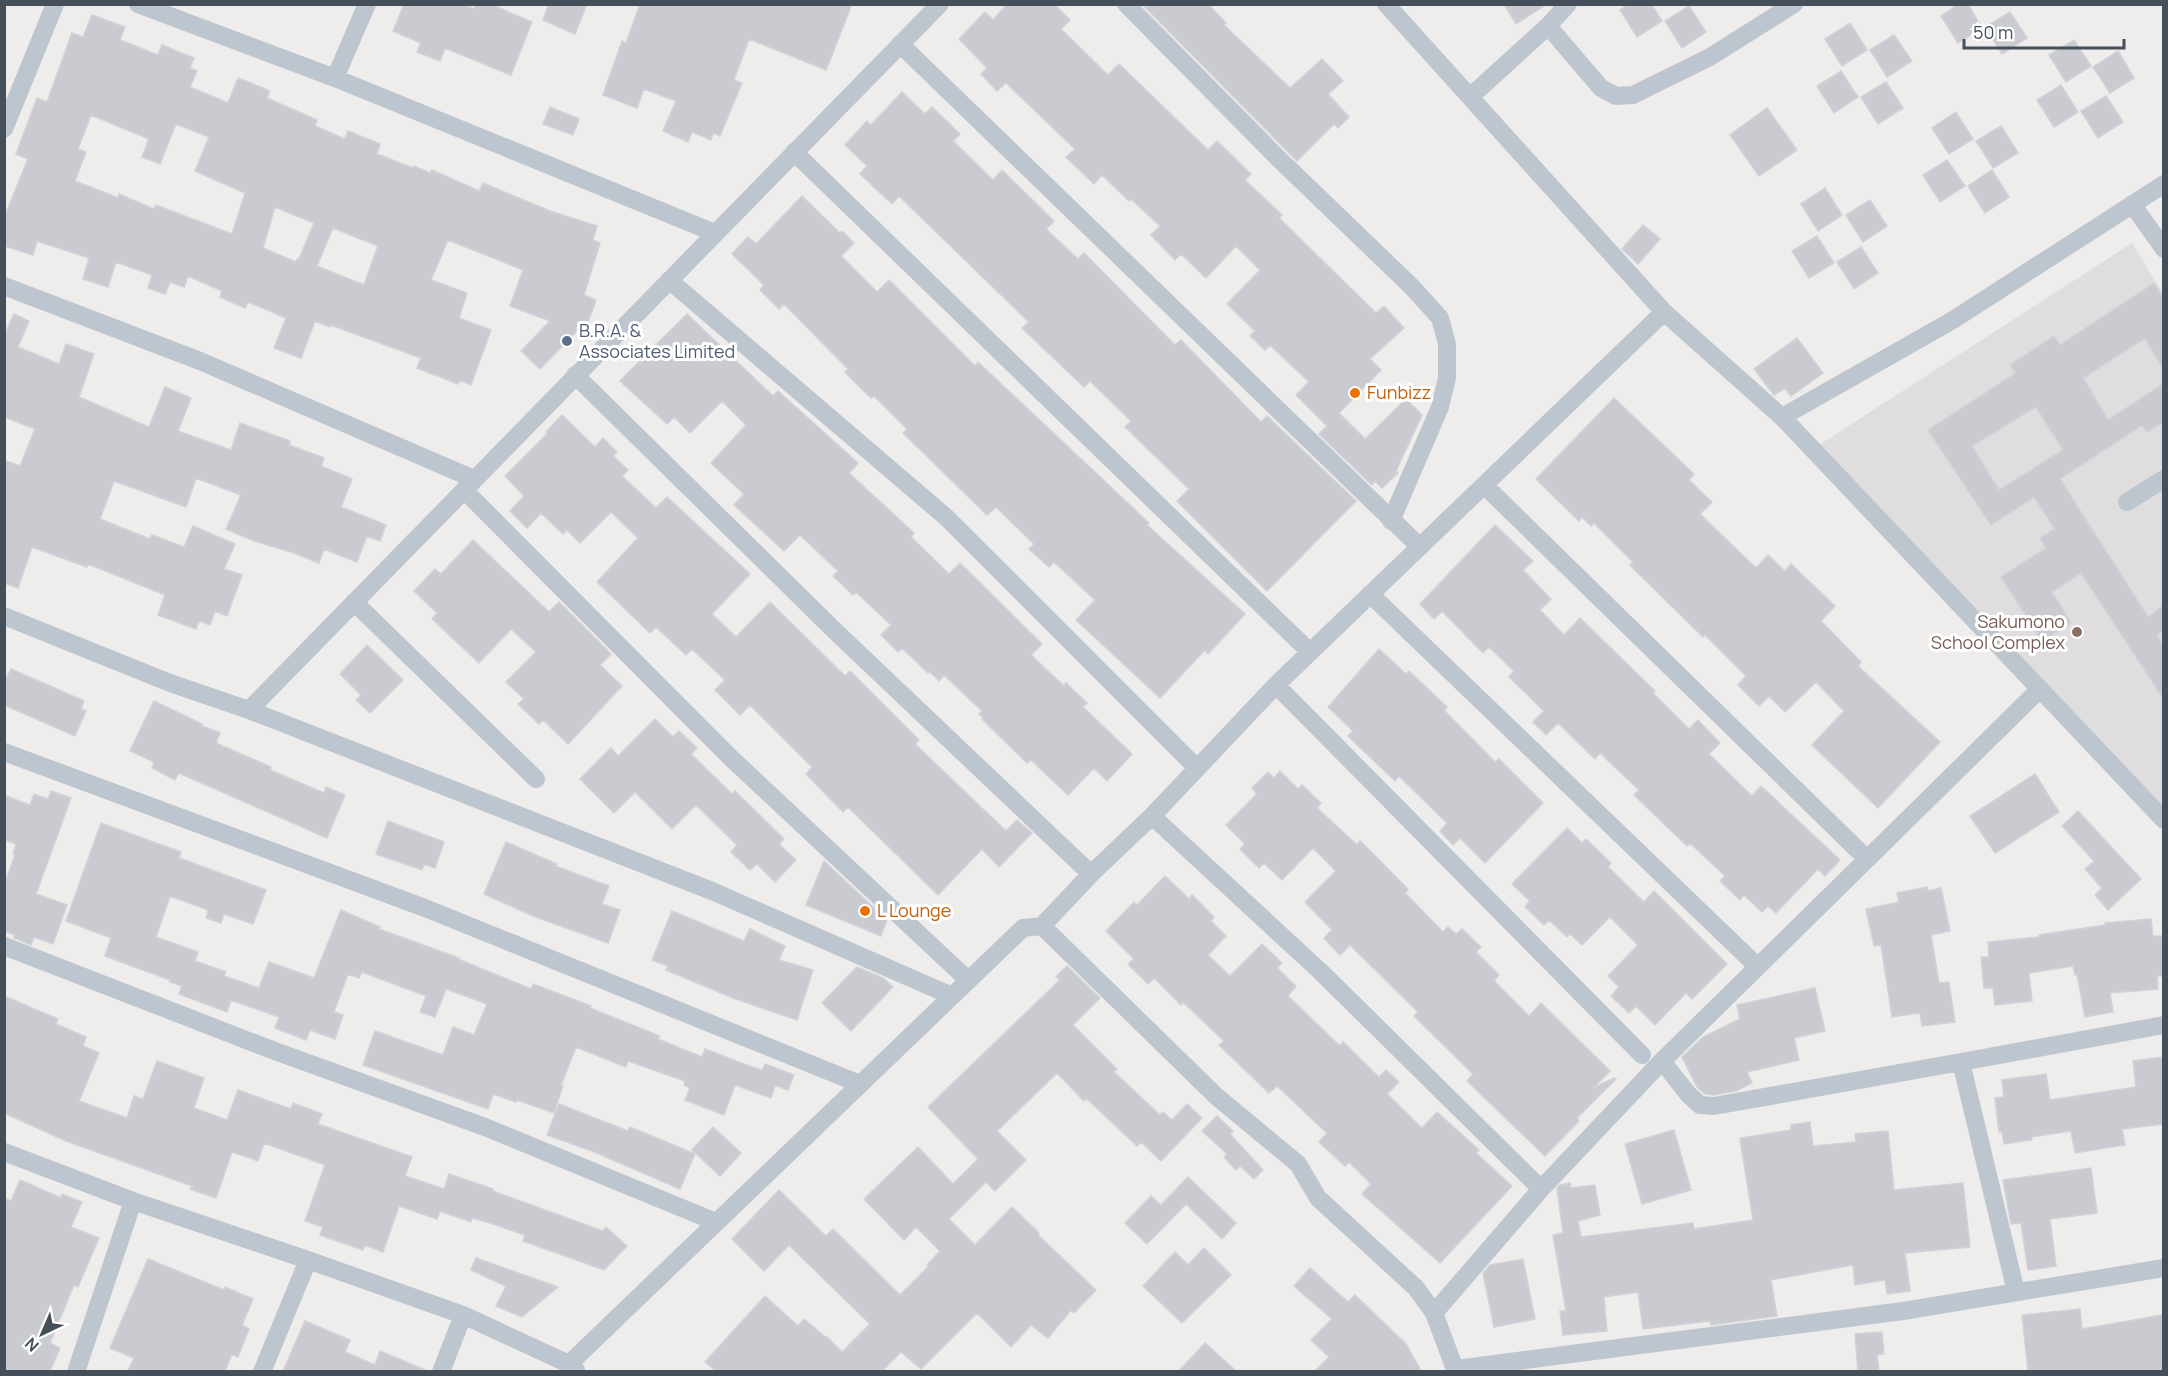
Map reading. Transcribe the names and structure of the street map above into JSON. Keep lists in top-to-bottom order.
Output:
{
  "places": [
    "B.R.A. & Associates Limited",
    "Funbizz",
    "Sakumono School Complex",
    "L Lounge"
  ],
  "scale_bar": "50 m",
  "north": "bottom left"
}
